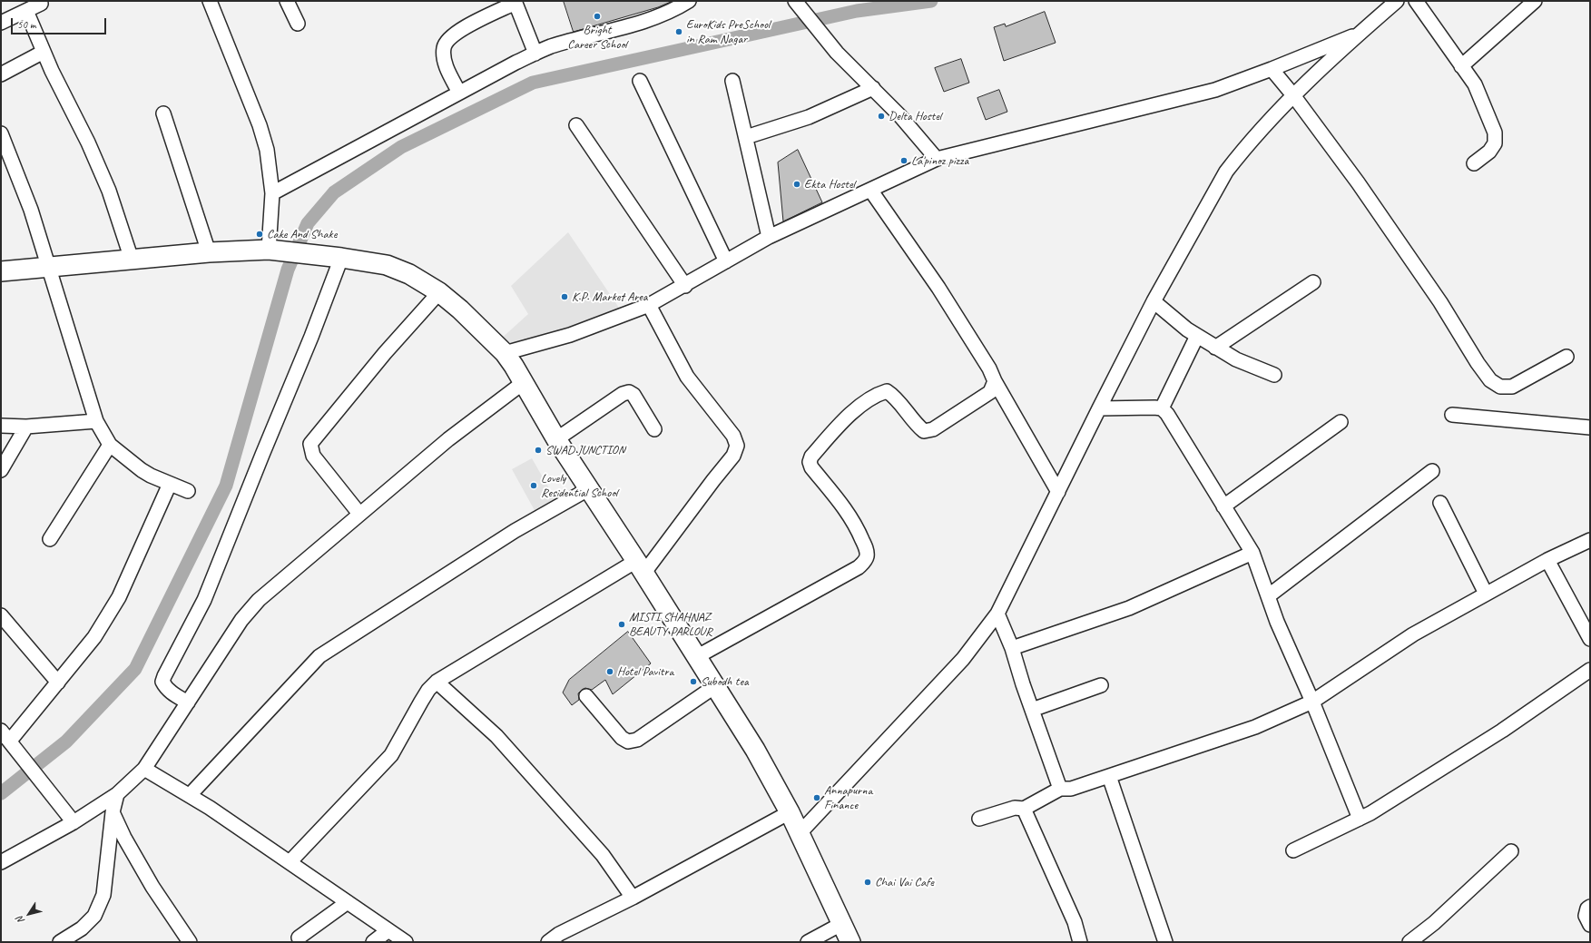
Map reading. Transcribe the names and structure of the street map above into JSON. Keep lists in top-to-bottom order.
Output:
{
  "places": [
    "Bright Career School",
    "EuroKids PreSchool in Ram Nagar",
    "Delta Hostel",
    "La'pinoz pizza",
    "Ekta Hostel",
    "Cake And Shake",
    "K.P. Market Area",
    "SWAD JUNCTION",
    "Lovely Residential School",
    "MISTI SHAHNAZ BEAUTY PARLOUR",
    "Hotel Pavitra",
    "Subodh tea",
    "Annapurna Finance",
    "Chai Vai Cafe"
  ],
  "scale_bar": "50 m",
  "north": "bottom left"
}
